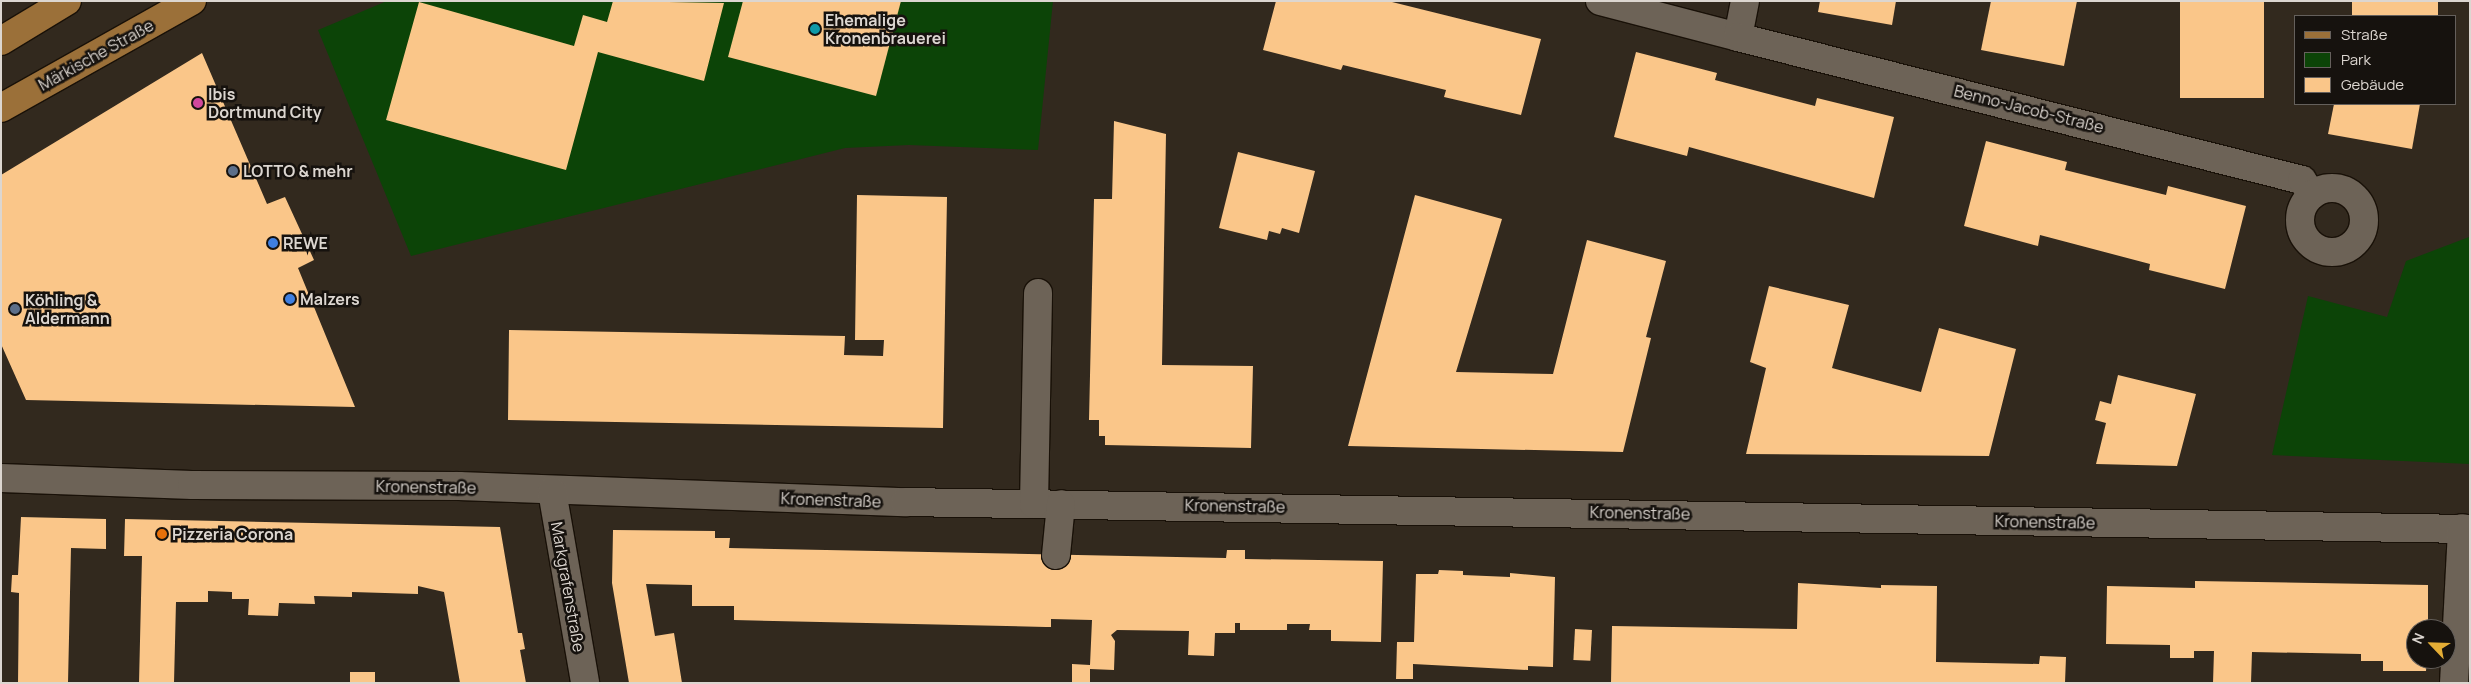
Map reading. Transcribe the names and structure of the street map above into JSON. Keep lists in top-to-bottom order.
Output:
{
  "streets": {
    "main road": ["Märkische Straße"],
    "street": ["Benno-Jacob-Straße", "Kronenstraße", "Markgrafenstraße"]
  },
  "crossings": [
    ["Kronenstraße", "Markgrafenstraße"]
  ],
  "places": [
    "Ehemalige Kronenbrauerei",
    "Ibis Dortmund City",
    "LOTTO & mehr",
    "REWE",
    "Malzers",
    "Köhling & Aldermann",
    "Pizzeria Corona"
  ],
  "legend": ["Straße", "Park", "Gebäude"],
  "north": "top left"
}
